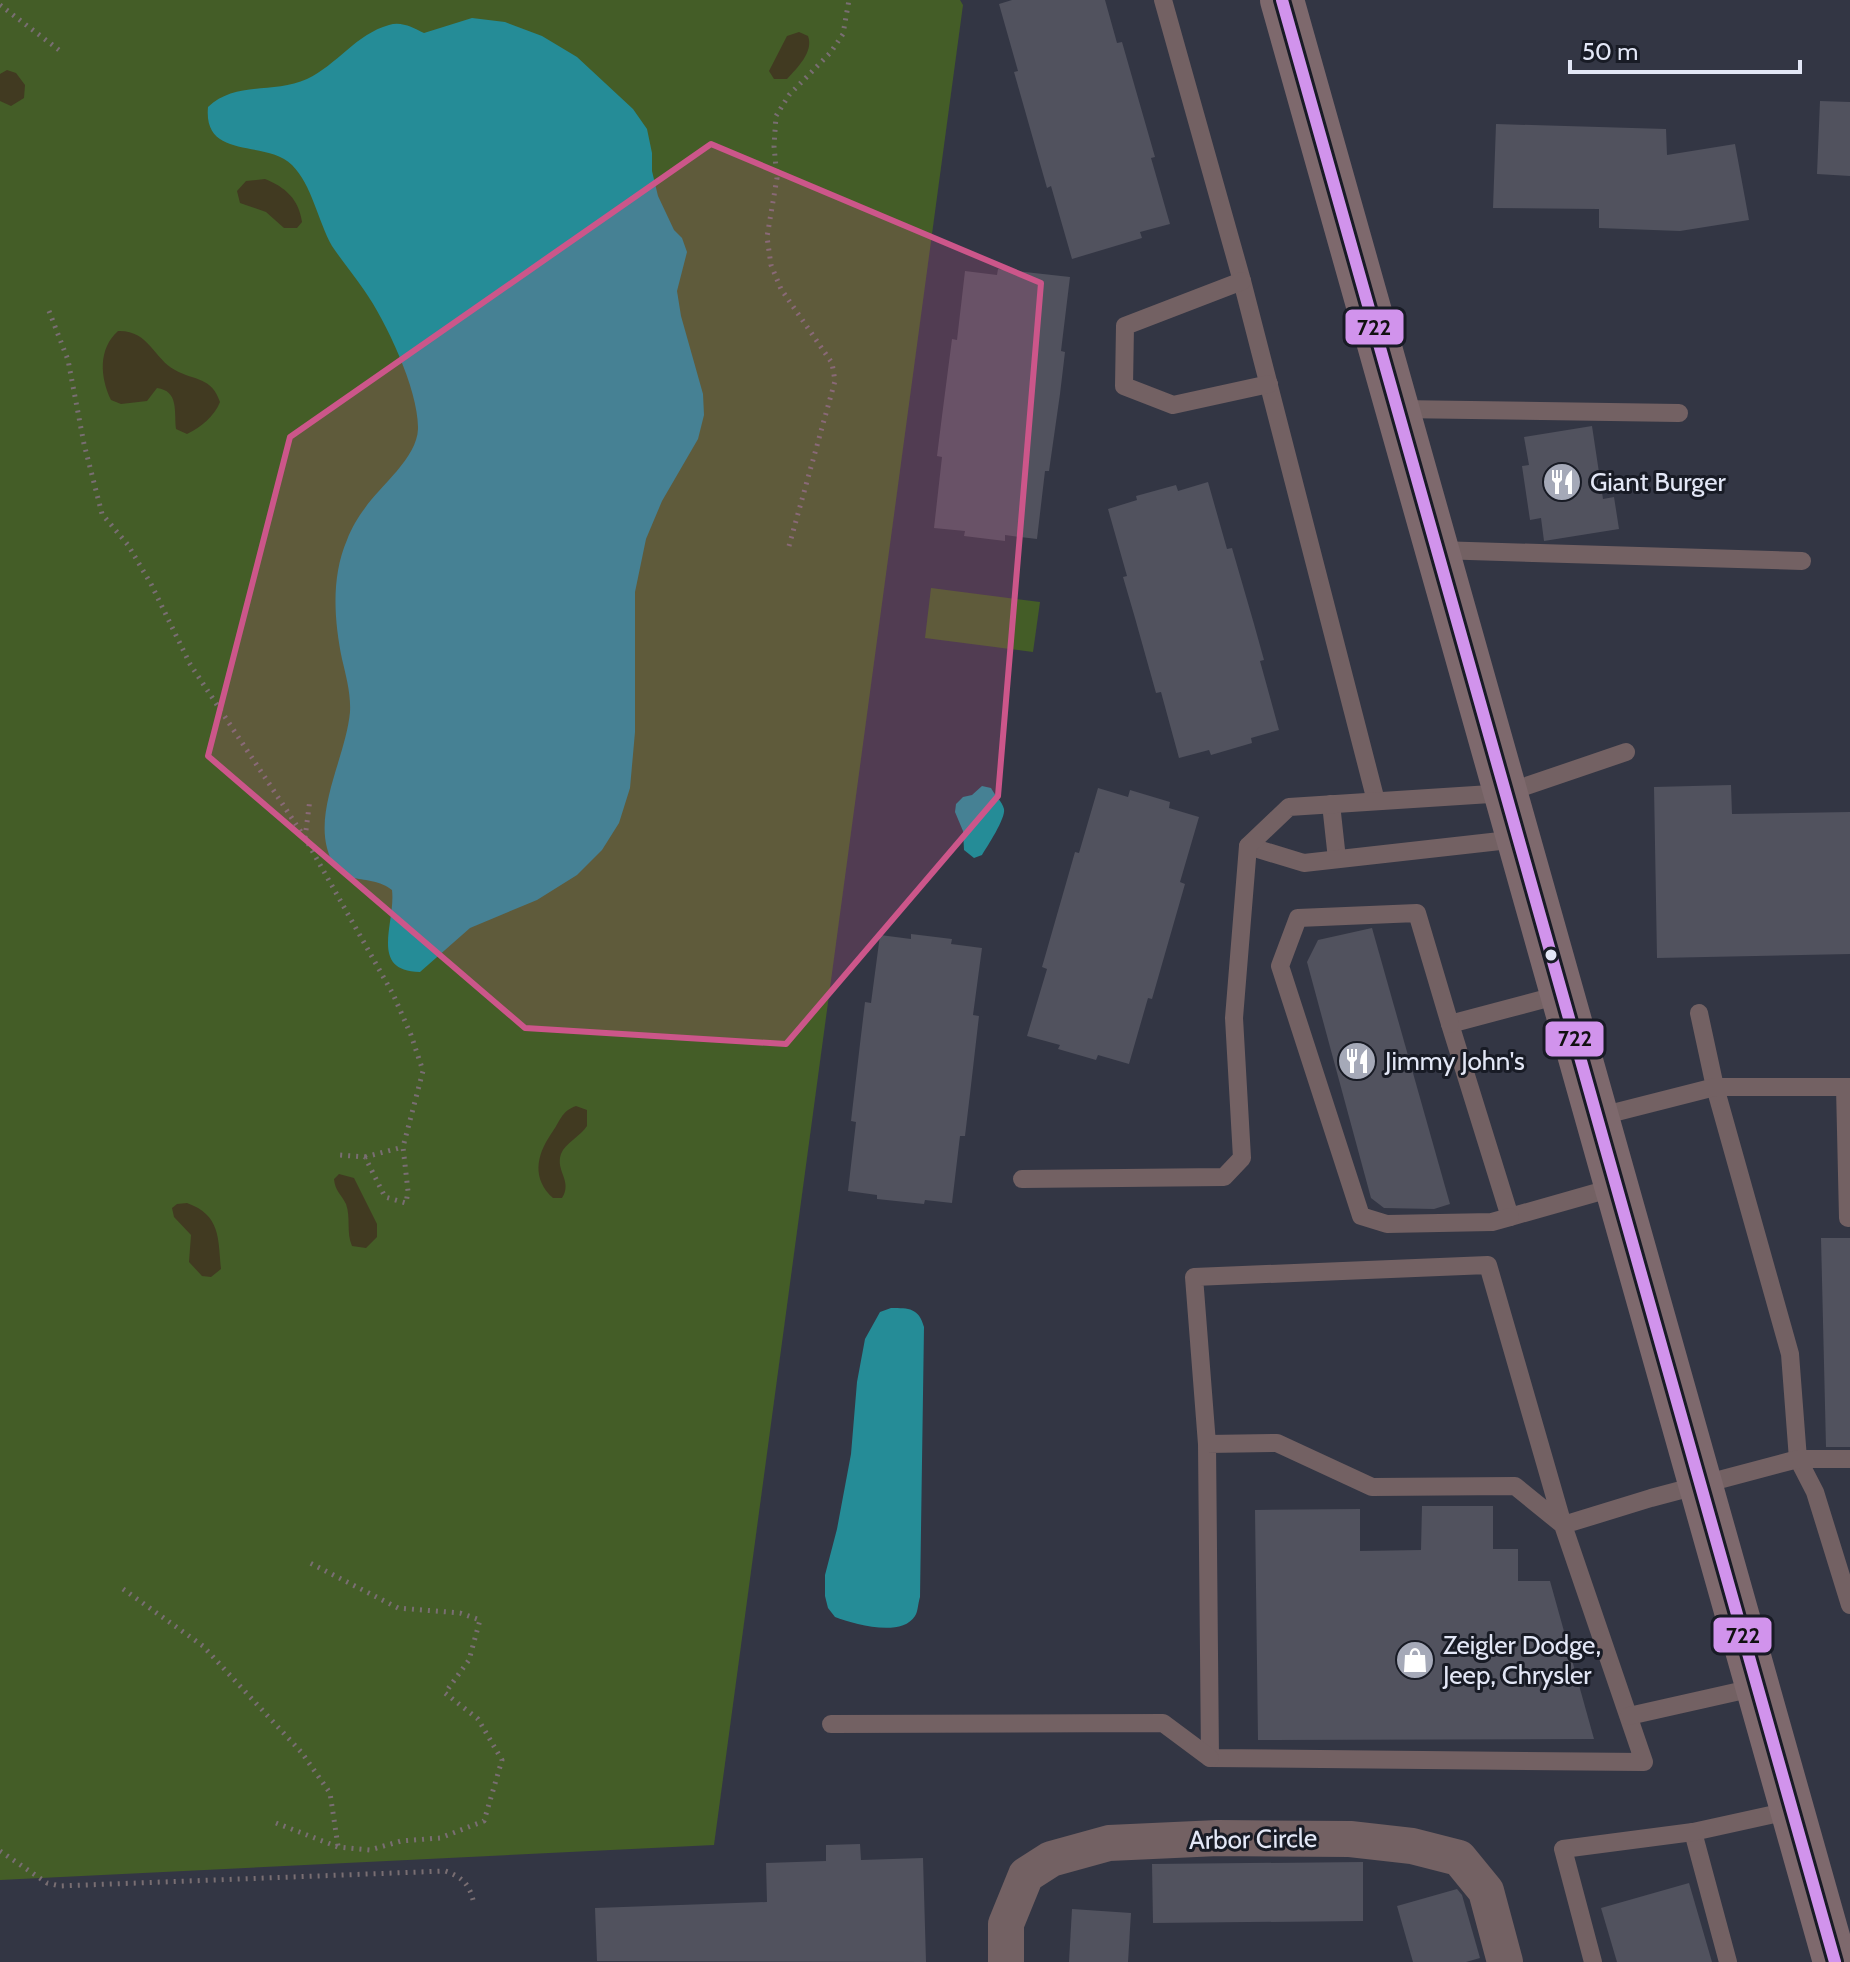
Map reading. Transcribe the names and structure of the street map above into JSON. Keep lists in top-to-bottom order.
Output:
{
  "streets": {
    "street": ["Arbor Circle"]
  },
  "places": {
    "restaurant": ["Giant Burger", "Jimmy John's"],
    "shop": ["Zeigler Dodge, Jeep, Chrysler"]
  },
  "lines": ["transit line 722"],
  "scale_bar": "50 m"
}
